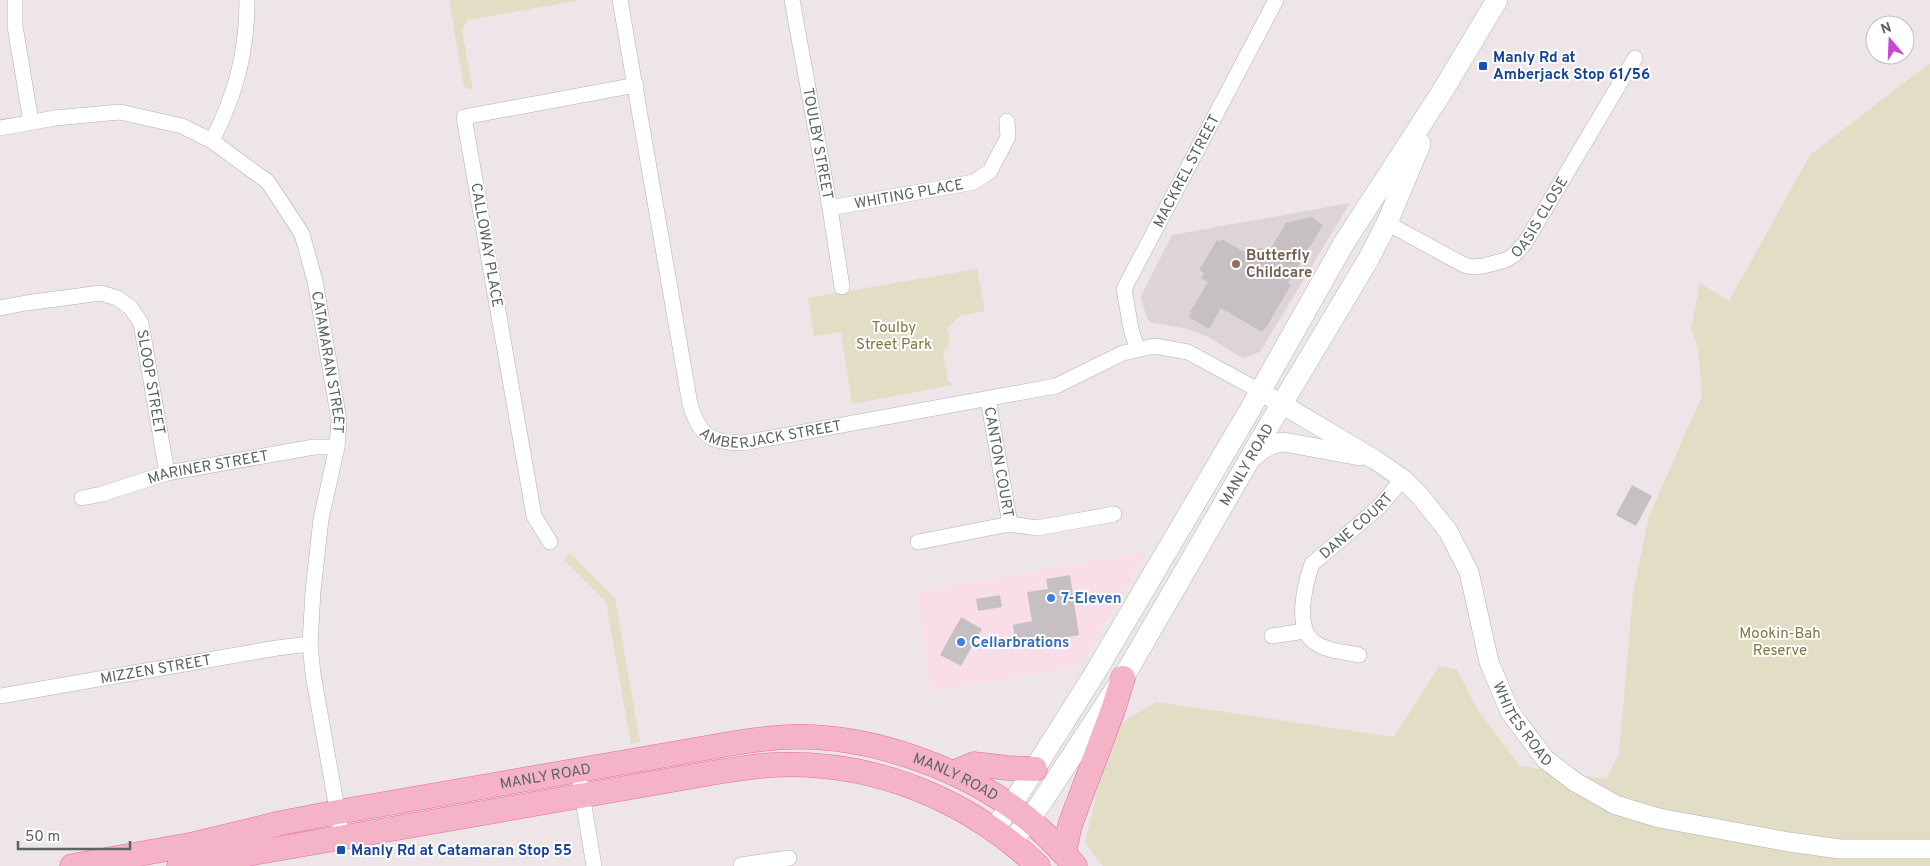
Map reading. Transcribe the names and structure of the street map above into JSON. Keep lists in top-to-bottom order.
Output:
{
  "streets": {
    "main road": ["MANLY ROAD"],
    "street": [
      "TOULBY STREET",
      "MACKREL STREET",
      "WHITING PLACE",
      "OASIS CLOSE",
      "CALLOWAY PLACE",
      "CATAMARAN STREET",
      "SLOOP STREET",
      "AMBERJACK STREET",
      "CANTON COURT",
      "MARINER STREET",
      "DANE COURT",
      "MIZZEN STREET",
      "WHITES ROAD"
    ]
  },
  "crossings": [
    ["TOULBY STREET", "WHITING PLACE"],
    ["MACKREL STREET", "AMBERJACK STREET"],
    ["OASIS CLOSE", "MANLY ROAD"],
    ["CALLOWAY PLACE", "AMBERJACK STREET"],
    ["CATAMARAN STREET", "MANLY ROAD"],
    ["CATAMARAN STREET", "MARINER STREET"],
    ["CATAMARAN STREET", "MIZZEN STREET"],
    ["SLOOP STREET", "MARINER STREET"],
    ["AMBERJACK STREET", "CANTON COURT"],
    ["AMBERJACK STREET", "MANLY ROAD"],
    ["AMBERJACK STREET", "WHITES ROAD"],
    ["MANLY ROAD", "WHITES ROAD"],
    ["DANE COURT", "WHITES ROAD"]
  ],
  "parks": ["Toulby Street Park", "Mookin-Bah Reserve"],
  "places": {
    "transit": ["Manly Rd at Amberjack Stop 61/56", "Manly Rd at Catamaran Stop 55"],
    "other": ["Butterfly Childcare", "7-Eleven", "Cellarbrations"]
  },
  "scale_bar": "50 m",
  "north": "top"
}
